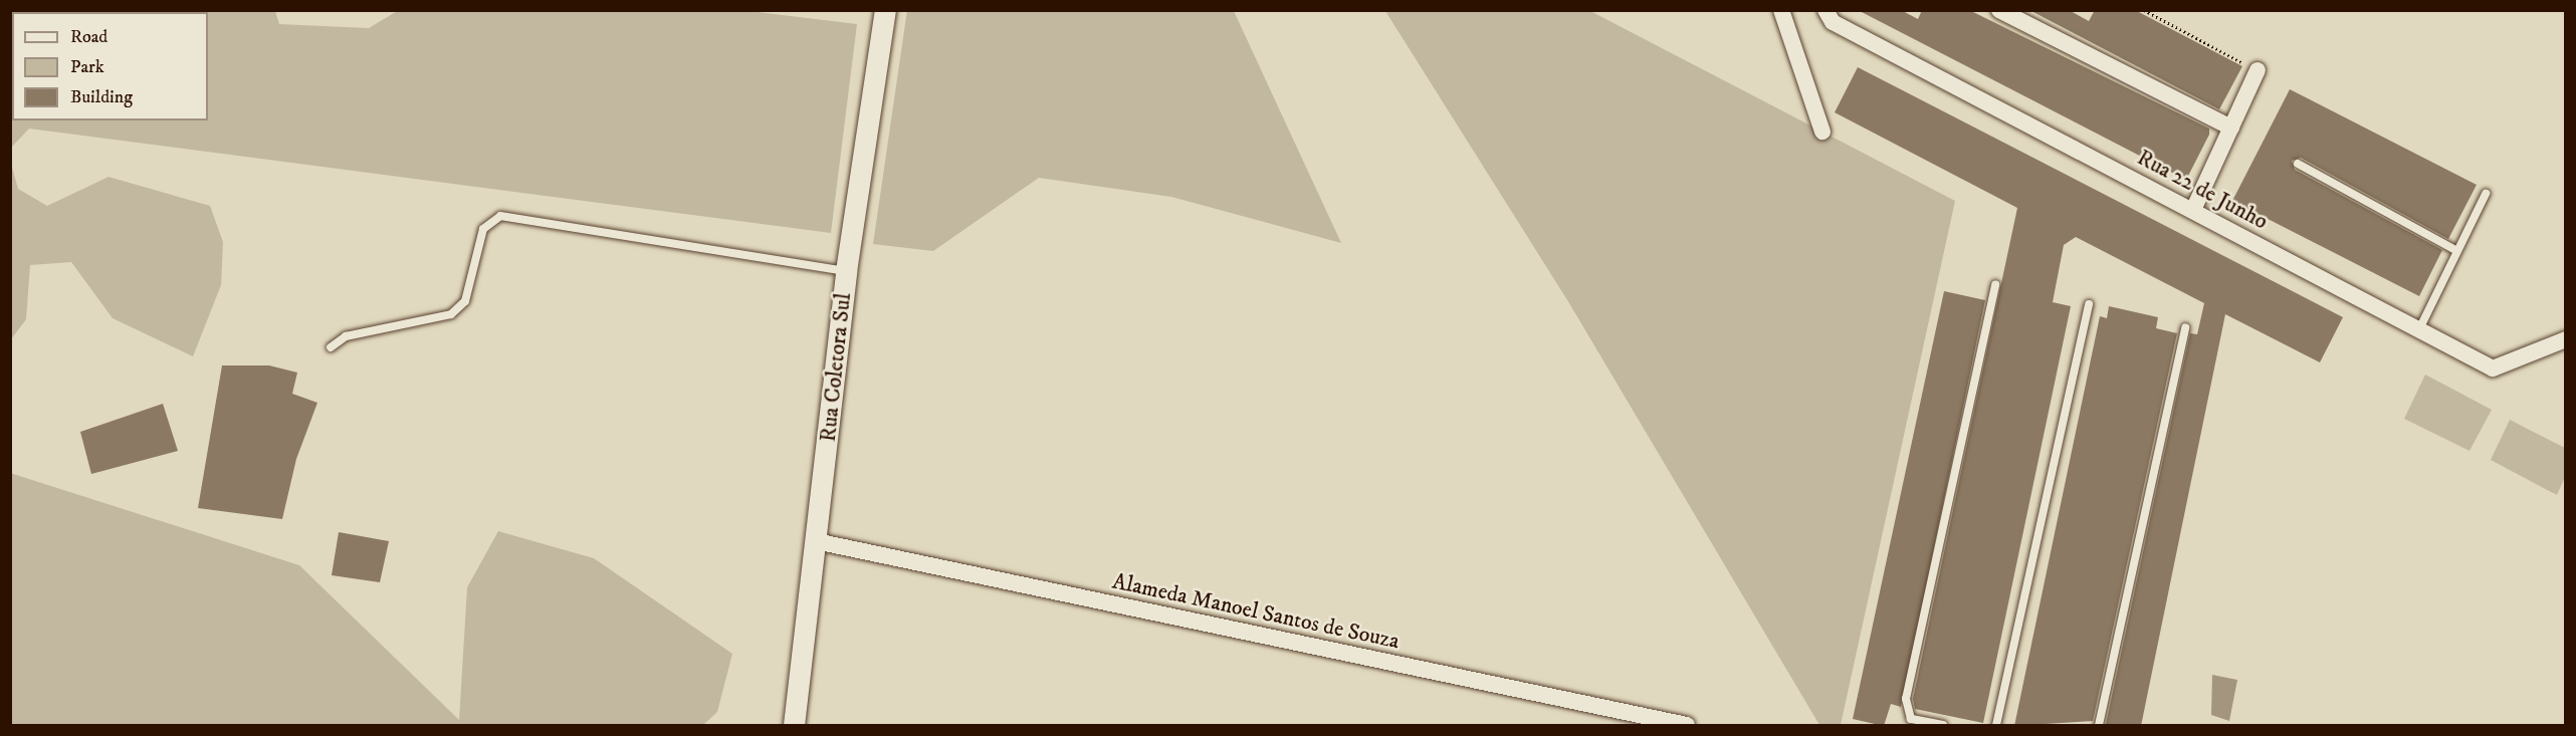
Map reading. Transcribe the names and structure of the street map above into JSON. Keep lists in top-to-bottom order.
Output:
{
  "streets": {
    "street": ["Rua 22 de Junho", "Rua Coletora Sul", "Alameda Manoel Santos de Souza"]
  },
  "crossings": [
    ["Rua Coletora Sul", "Alameda Manoel Santos de Souza"]
  ],
  "legend": ["Road", "Park", "Building"]
}
